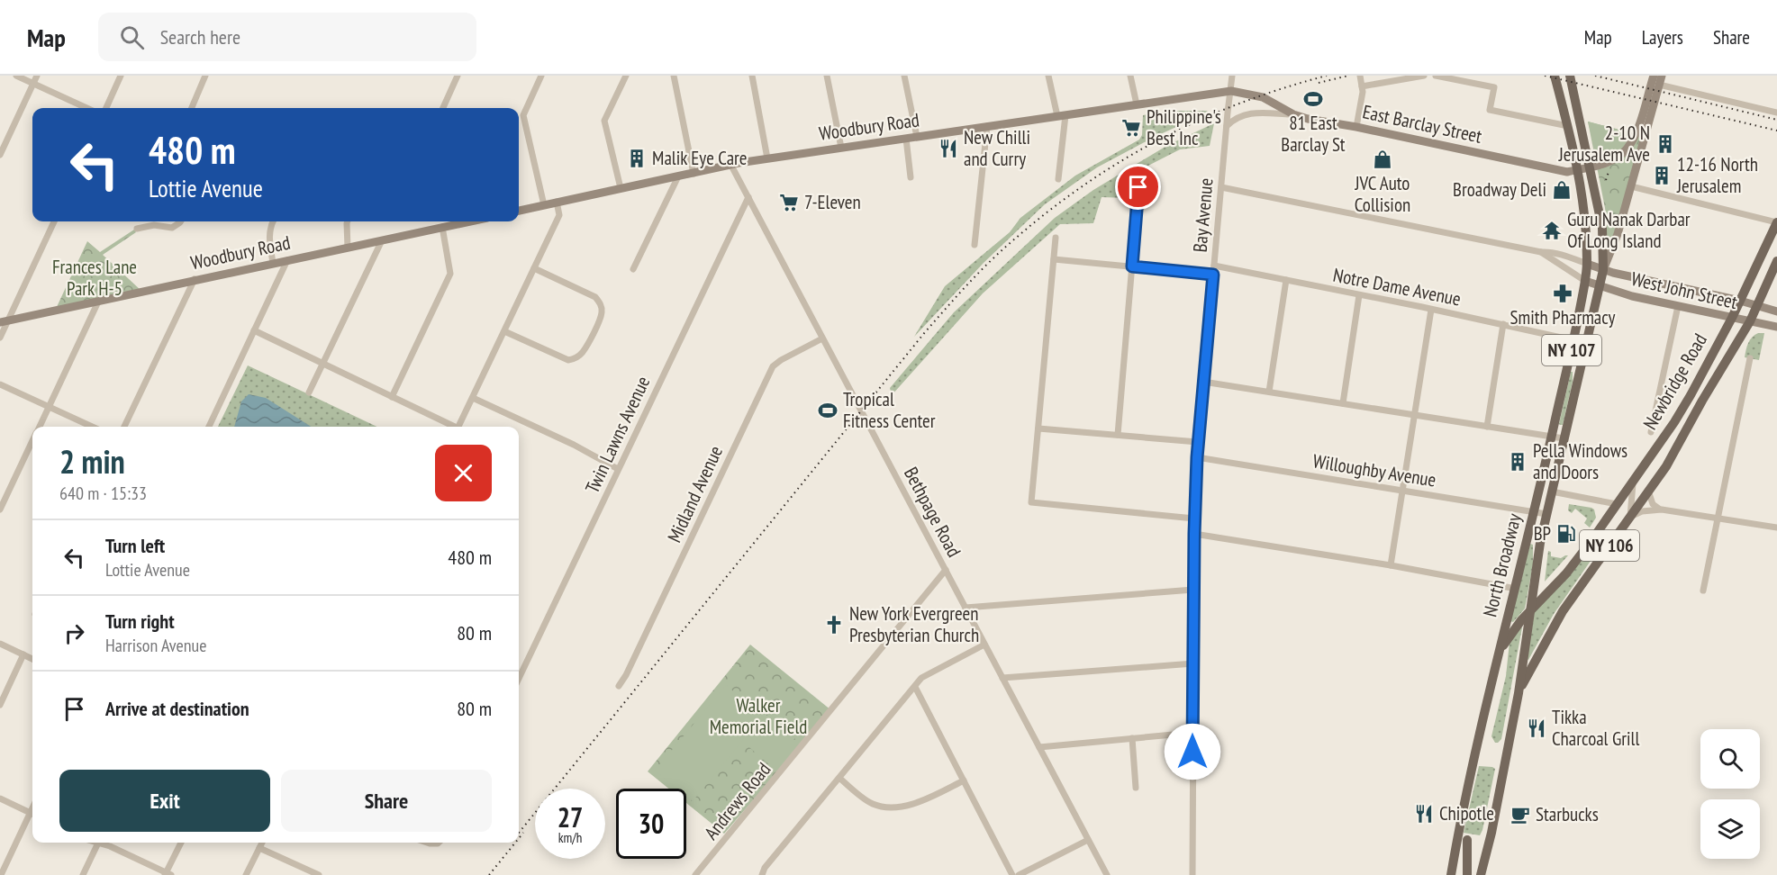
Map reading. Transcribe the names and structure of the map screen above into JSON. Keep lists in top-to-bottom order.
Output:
{
  "streets": {
    "main road": [
      "East Barclay Street",
      "Woodbury Road",
      "West John Street",
      "NY 107",
      "Newbridge Road",
      "NY 106",
      "North Broadway"
    ],
    "street": [
      "Bay Avenue",
      "Notre Dame Avenue",
      "Twin Lawns Avenue",
      "Willoughby Avenue",
      "Midland Avenue",
      "Bethpage Road",
      "Andrews Road"
    ]
  },
  "crossings": [
    ["East Barclay Street", "Woodbury Road"],
    ["East Barclay Street", "Bay Avenue"],
    ["East Barclay Street", "NY 107"],
    ["Woodbury Road", "Bay Avenue"],
    ["Woodbury Road", "Bethpage Road"],
    ["Bay Avenue", "Notre Dame Avenue"],
    ["Bay Avenue", "Willoughby Avenue"],
    ["Notre Dame Avenue", "North Broadway"],
    ["West John Street", "NY 107"],
    ["West John Street", "Newbridge Road"],
    ["West John Street", "NY 106"],
    ["West John Street", "North Broadway"],
    ["NY 107", "North Broadway"],
    ["Newbridge Road", "NY 106"],
    ["Newbridge Road", "North Broadway"],
    ["Twin Lawns Avenue", "Bethpage Road"],
    ["Willoughby Avenue", "North Broadway"],
    ["Midland Avenue", "Bethpage Road"],
    ["Bethpage Road", "Andrews Road"]
  ],
  "parks": ["Frances Lane Park H-5", "Walker Memorial Field"],
  "places": {
    "sports": ["81 East Barclay St", "Tropical Fitness Center"],
    "supermarket": ["Philippine's Best Inc", "7-Eleven"],
    "building": [
      "2-10 N Jerusalem Ave",
      "Malik Eye Care",
      "12-16 North Jerusalem",
      "Pella Windows and Doors"
    ],
    "restaurant": ["New Chilli and Curry", "Tikka Charcoal Grill", "Chipotle"],
    "shop": ["JVC Auto Collision", "Broadway Deli"],
    "temple": ["Guru Nanak Darbar Of Long Island"],
    "pharmacy": ["Smith Pharmacy"],
    "fuel station": ["BP"],
    "church": ["New York Evergreen Presbyterian Church"],
    "cafe": ["Starbucks"]
  },
  "page": {
    "header": "Map",
    "search": "Search here",
    "nav": ["Map", "Layers", "Share"],
    "turn": ["480 m", "Lottie Avenue"],
    "heading": ["2 min", "640 m · 15:33"],
    "list": [
      {
        "name": "Turn left",
        "note": "Lottie Avenue",
        "value": "480 m"
      },
      {
        "name": "Turn right",
        "note": "Harrison Avenue",
        "value": "80 m"
      },
      {
        "name": "Arrive at destination",
        "value": "80 m"
      }
    ],
    "buttons": ["Exit", "Share"],
    "speed": "27 km/h",
    "limit": "30"
  }
}
